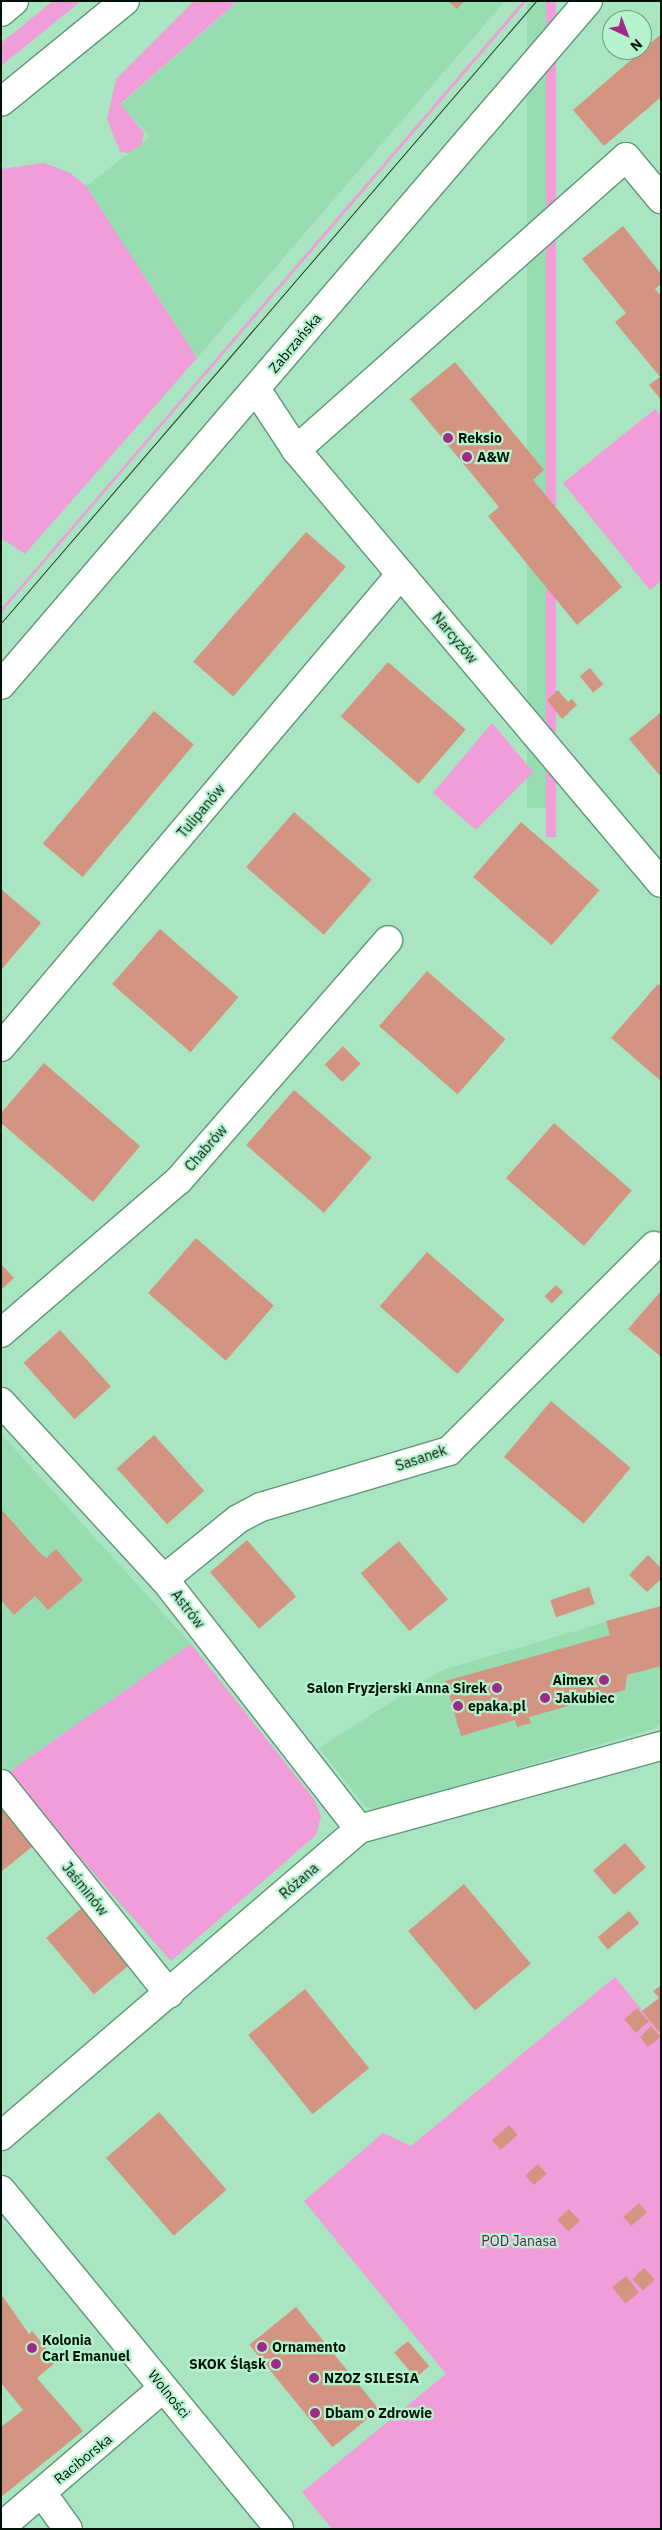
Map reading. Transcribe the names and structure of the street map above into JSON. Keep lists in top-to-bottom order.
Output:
{
  "streets": {
    "street": [
      "Zabrzańska",
      "Narcyzów",
      "Tulipanów",
      "Chabrów",
      "Sasanek",
      "Astrów",
      "Różana",
      "Jaśminów",
      "Wolności",
      "Raciborska"
    ]
  },
  "crossings": [
    ["Zabrzańska", "Narcyzów"],
    ["Narcyzów", "Tulipanów"],
    ["Sasanek", "Astrów"],
    ["Astrów", "Różana"],
    ["Różana", "Jaśminów"],
    ["Wolności", "Raciborska"]
  ],
  "parks": ["POD Janasa"],
  "places": [
    "Reksio",
    "A&W",
    "Aimex",
    "Salon Fryzjerski Anna Sirek",
    "Jakubiec",
    "epaka.pl",
    "Ornamento",
    "Kolonia Carl Emanuel",
    "SKOK Śląsk",
    "NZOZ SILESIA",
    "Dbam o Zdrowie"
  ],
  "north": "bottom right"
}
